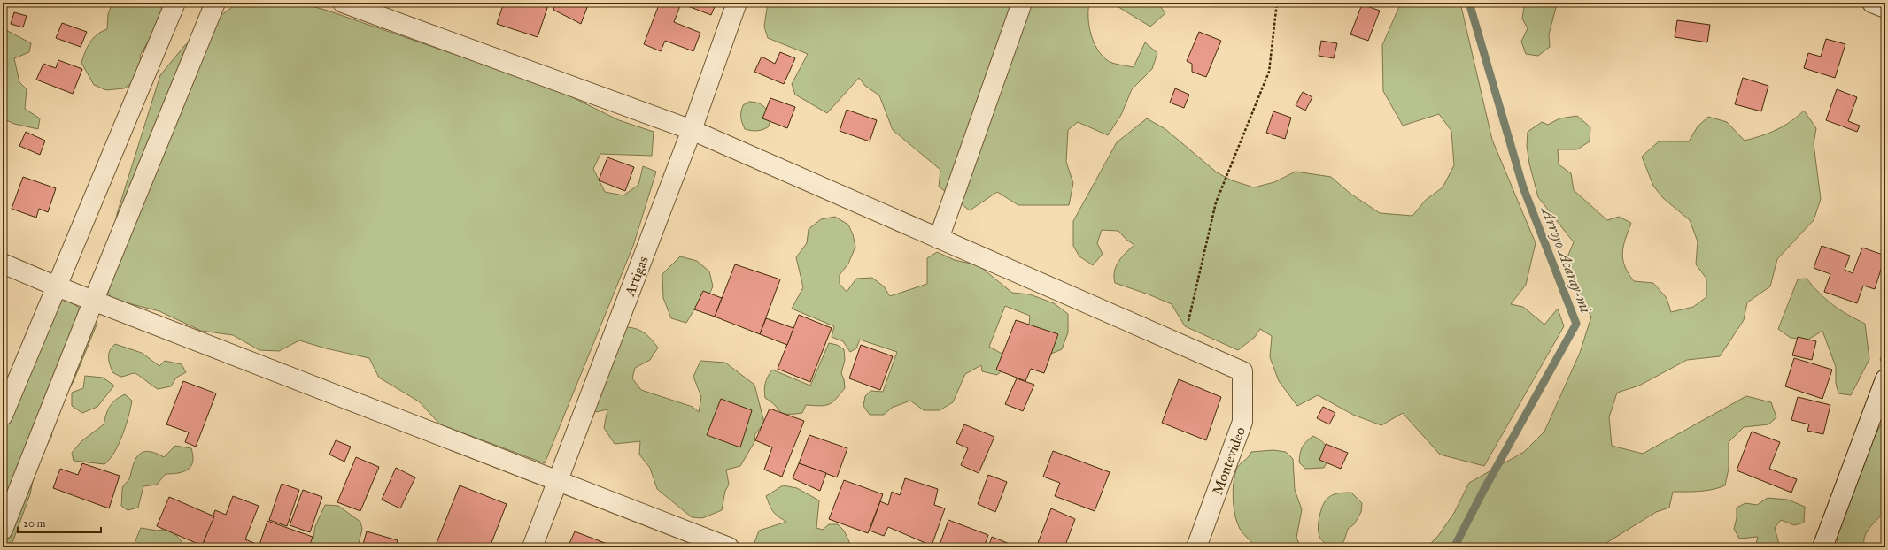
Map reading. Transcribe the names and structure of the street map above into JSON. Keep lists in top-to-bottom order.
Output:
{
  "streets": {
    "street": ["Artigas", "Montevideo"]
  },
  "water": ["Arroyo Acaray-mi"],
  "scale_bar": "20 m"
}
